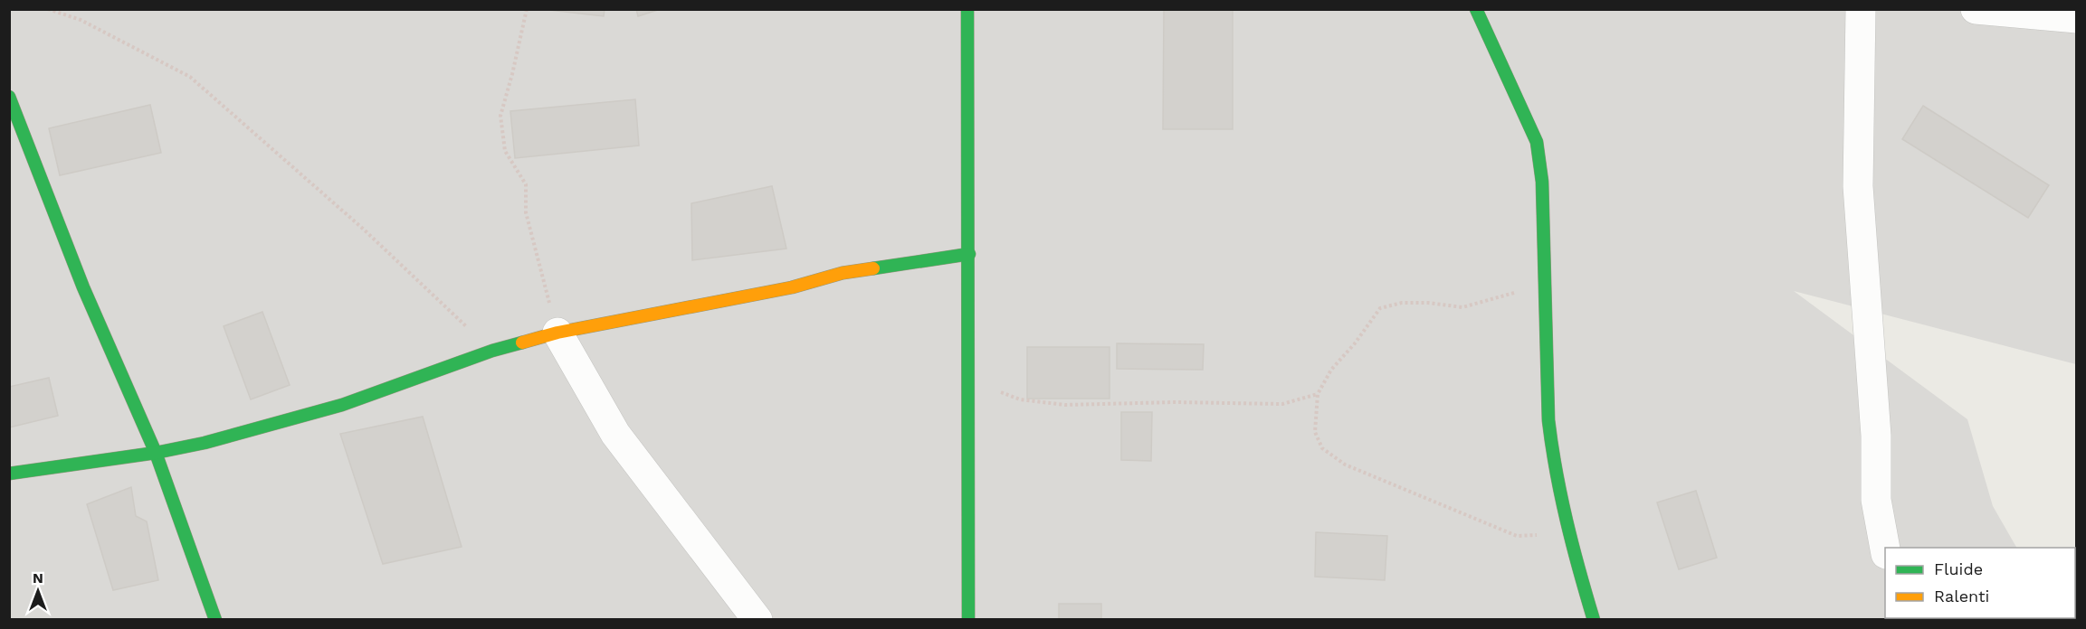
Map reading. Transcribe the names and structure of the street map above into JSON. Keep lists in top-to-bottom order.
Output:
{
  "legend": ["Fluide", "Ralenti"],
  "north": "top"
}
